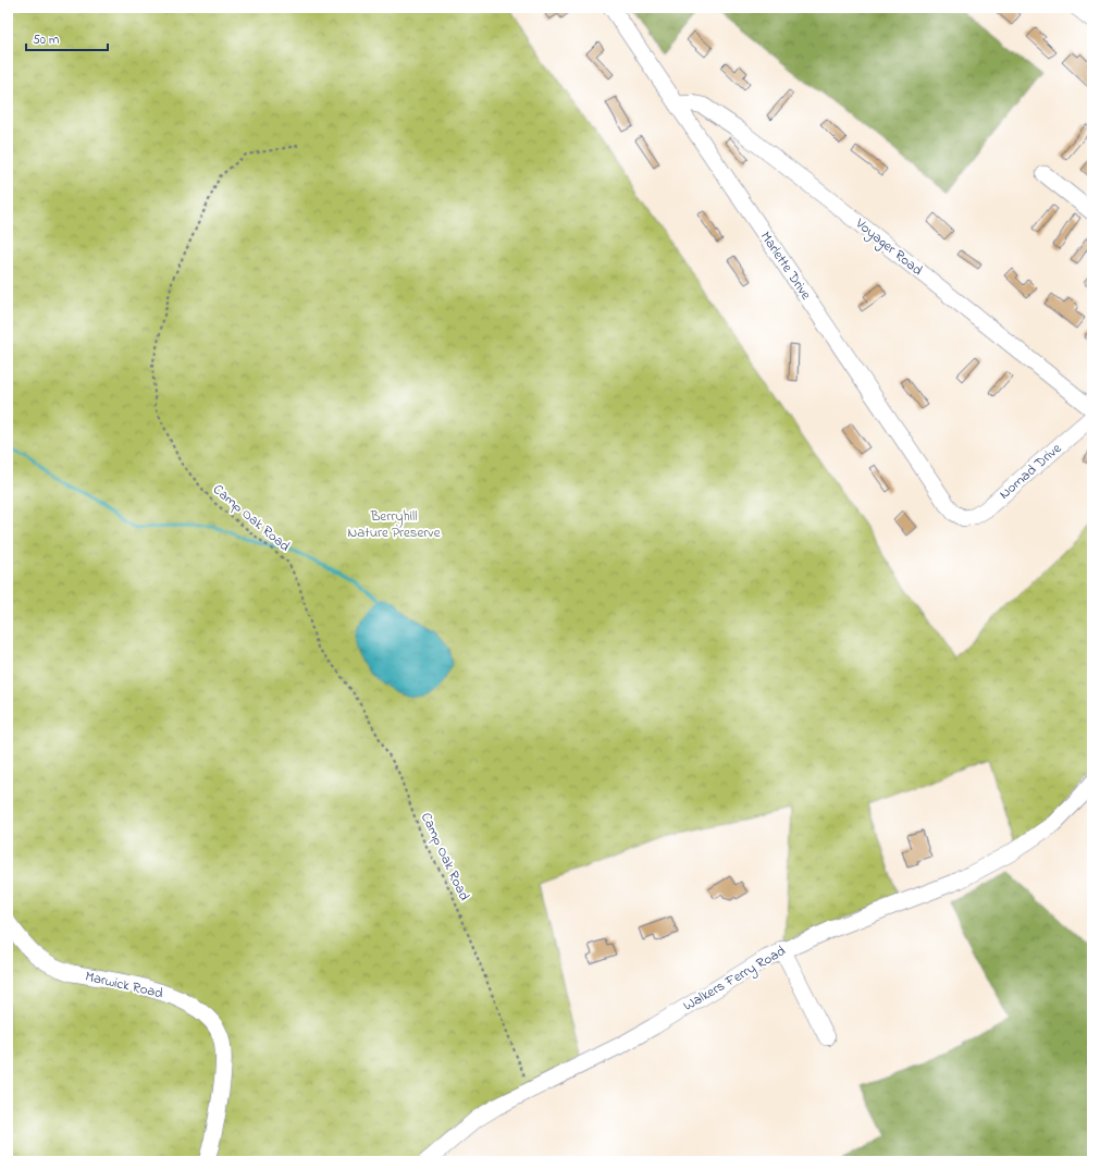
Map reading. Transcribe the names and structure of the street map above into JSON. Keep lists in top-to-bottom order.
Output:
{
  "streets": {
    "street": [
      "Voyager Road",
      "Marlette Drive",
      "Nomad Drive",
      "Walkers Ferry Road",
      "Marwick Road"
    ],
    "path": ["Camp Oak Road"]
  },
  "crossings": [
    ["Voyager Road", "Marlette Drive"],
    ["Marlette Drive", "Nomad Drive"],
    ["Camp Oak Road", "Walkers Ferry Road"]
  ],
  "parks": ["Berryhill Nature Preserve"],
  "scale_bar": "50 m"
}
